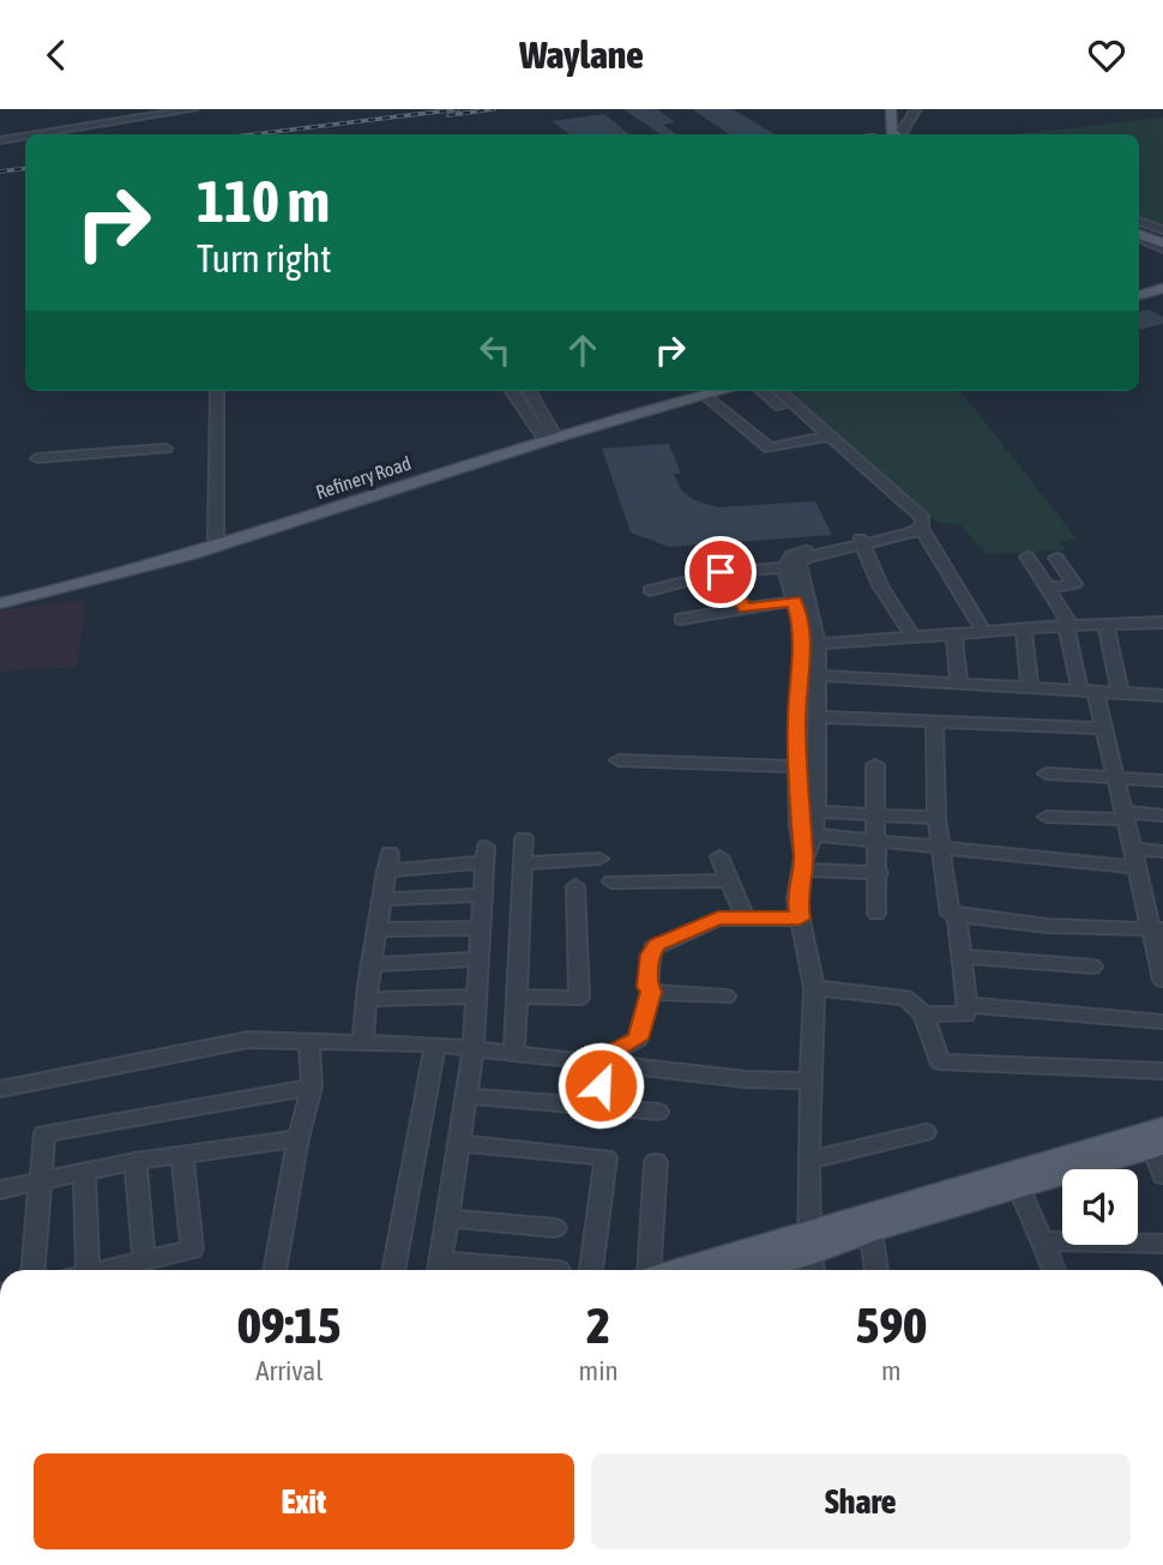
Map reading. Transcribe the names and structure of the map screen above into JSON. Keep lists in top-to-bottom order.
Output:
{
  "streets": {
    "main road": ["Refinery Road"]
  },
  "page": {
    "header": "Waylane",
    "turn": ["110 m", "Turn right"],
    "eta": [
      "09:15",
      "Arrival",
      "2",
      "min",
      "590",
      "m"
    ],
    "buttons": ["Exit", "Share"]
  }
}
